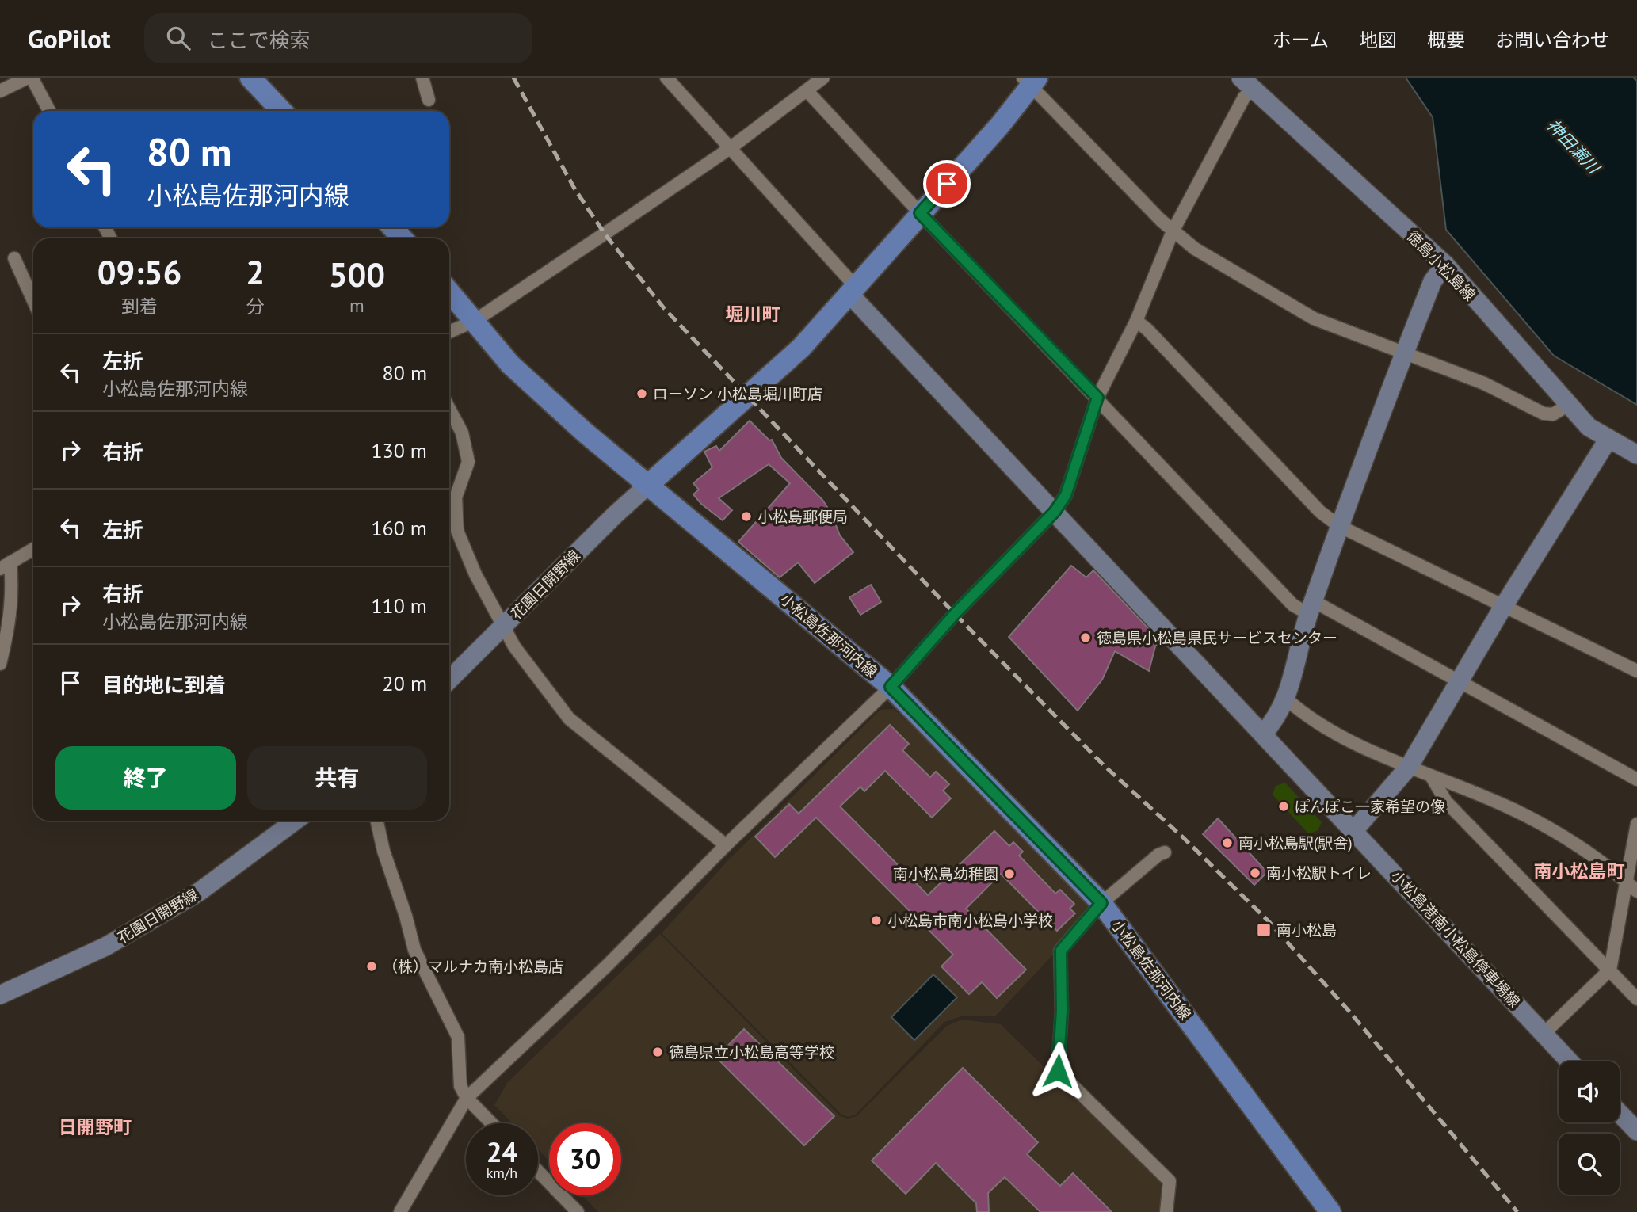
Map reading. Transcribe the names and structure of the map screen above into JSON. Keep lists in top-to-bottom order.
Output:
{
  "streets": {
    "main road": [
      "徳島小松島線",
      "花園日開野線",
      "小松島佐那河内線",
      "小松島港南小松島停車場線"
    ]
  },
  "crossings": [
    ["花園日開野線", "小松島佐那河内線"]
  ],
  "districts": ["堀川町", "南小松島町", "日開野町"],
  "water": ["神田瀬川"],
  "places": {
    "other": [
      "ローソン 小松島堀川町店",
      "小松島郵便局",
      "徳島県小松島県民サービスセンター",
      "ぽんぽこ一家希望の像",
      "南小松島駅(駅舎)",
      "南小松駅トイレ",
      "南小松島幼稚園",
      "小松島市南小松島小学校",
      "（株）マルナカ南小松島店",
      "徳島県立小松島高等学校"
    ],
    "transit": ["南小松島"]
  },
  "page": {
    "header": "GoPilot",
    "search": "ここで検索",
    "nav": [
      "ホーム",
      "地図",
      "概要",
      "お問い合わせ"
    ],
    "turn": ["80 m", "小松島佐那河内線"],
    "eta": [
      "09:56",
      "到着",
      "2",
      "分",
      "500",
      "m"
    ],
    "list": [
      {
        "name": "左折",
        "note": "小松島佐那河内線",
        "value": "80 m"
      },
      {
        "name": "右折",
        "value": "130 m"
      },
      {
        "name": "左折",
        "value": "160 m"
      },
      {
        "name": "右折",
        "note": "小松島佐那河内線",
        "value": "110 m"
      },
      {
        "name": "目的地に到着",
        "value": "20 m"
      }
    ],
    "buttons": ["終了", "共有"],
    "speed": "24 km/h",
    "limit": "30"
  }
}
